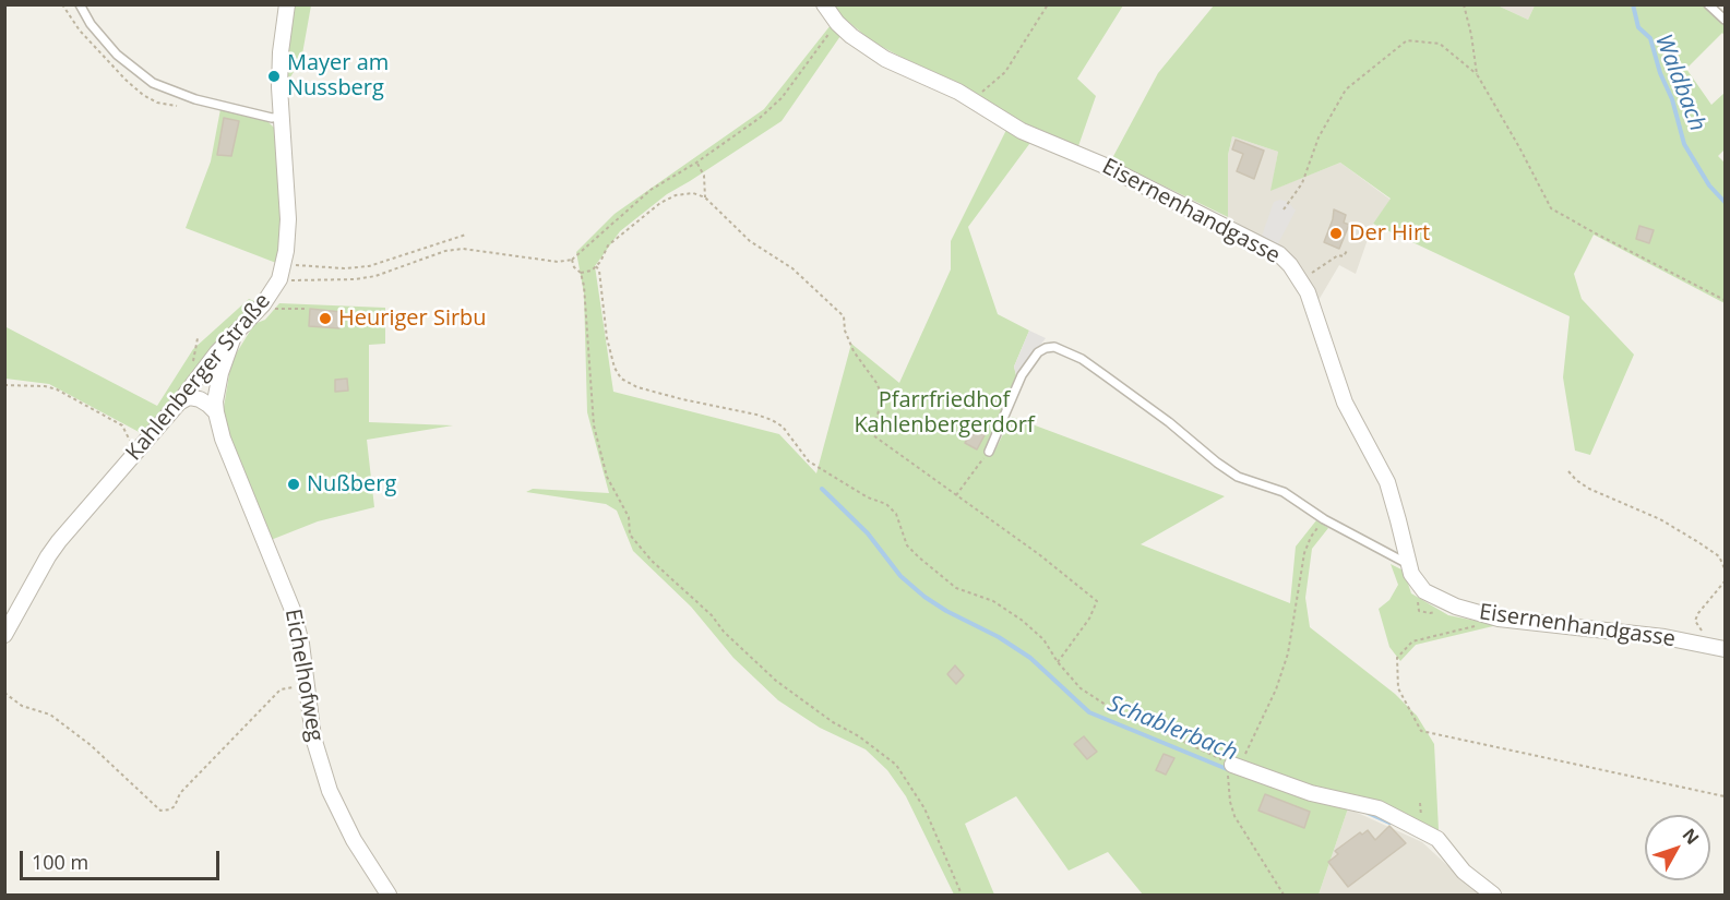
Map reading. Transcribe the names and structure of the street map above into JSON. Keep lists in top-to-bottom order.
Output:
{
  "streets": {
    "street": ["Eisernenhandgasse", "Kahlenberger Straße", "Eichelhofweg"]
  },
  "crossings": [
    ["Kahlenberger Straße", "Eichelhofweg"]
  ],
  "water": ["Waldbach", "Schablerbach"],
  "parks": ["Pfarrfriedhof Kahlenbergerdorf"],
  "places": [
    "Mayer am Nussberg",
    "Der Hirt",
    "Heuriger Sirbu",
    "Nußberg"
  ],
  "scale_bar": "100 m",
  "north": "top right"
}
